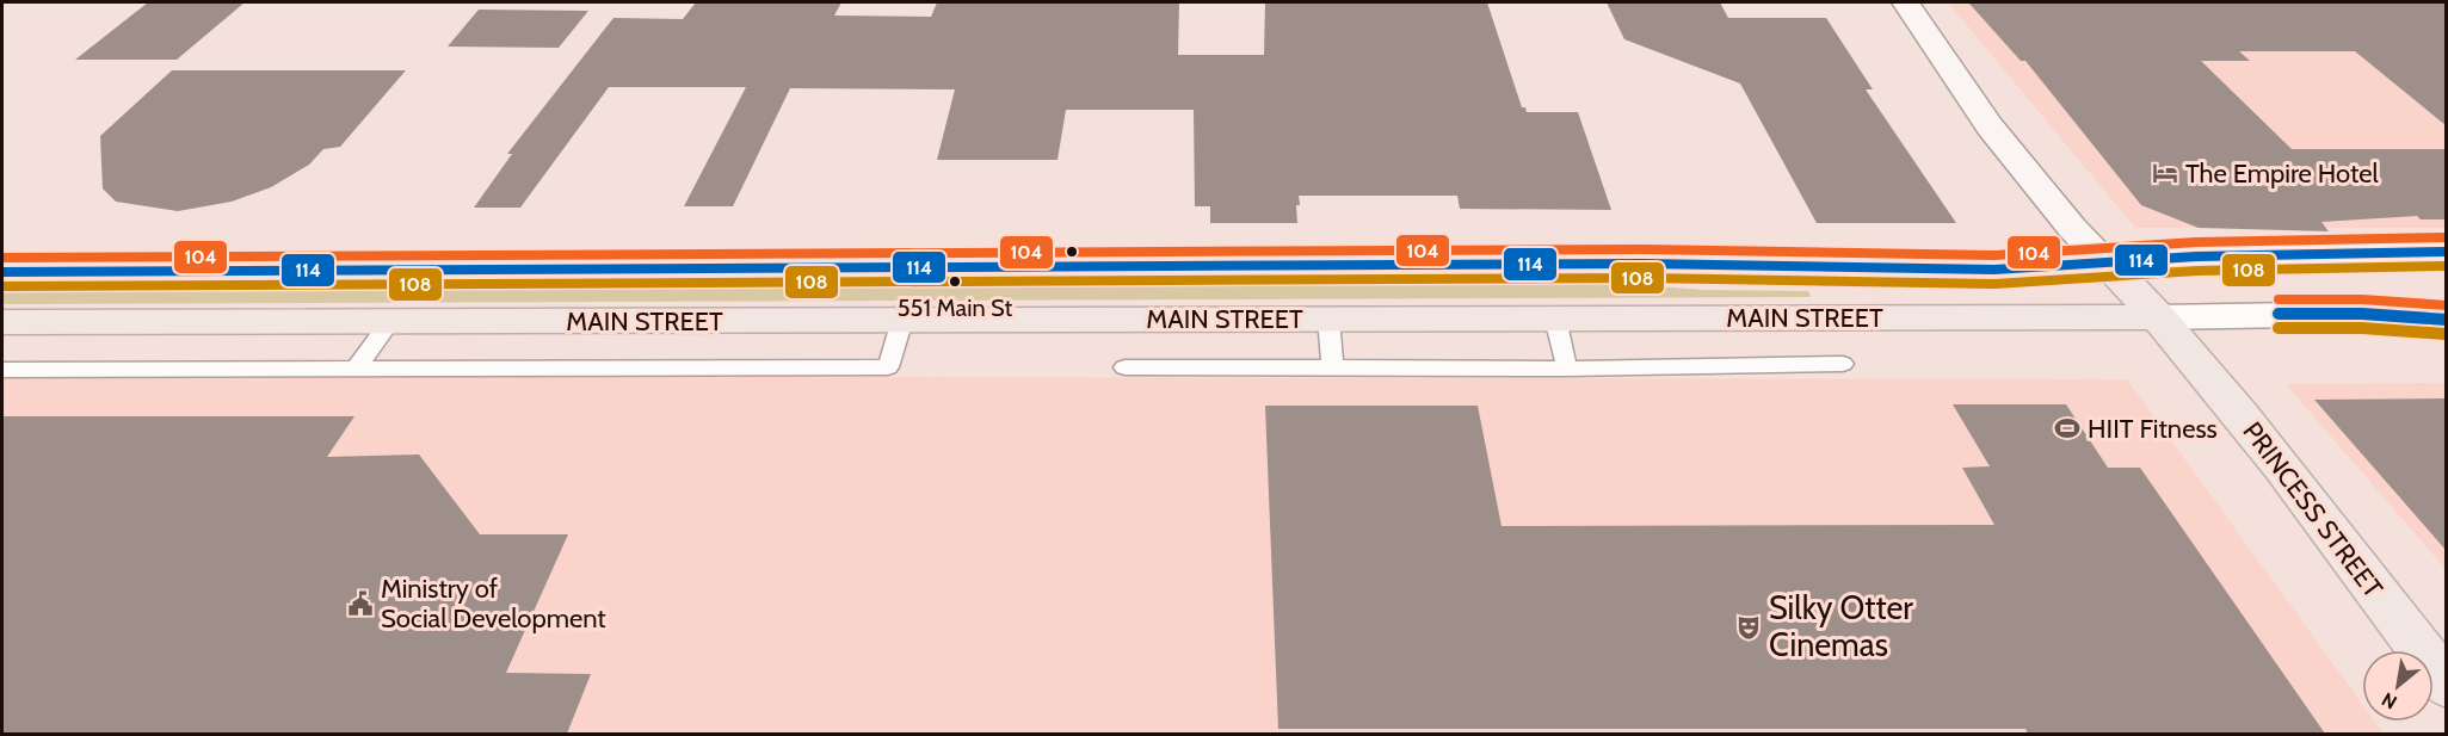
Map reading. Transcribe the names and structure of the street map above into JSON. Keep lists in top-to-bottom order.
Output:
{
  "streets": {
    "highway": ["MAIN STREET", "PRINCESS STREET"]
  },
  "crossings": [
    ["MAIN STREET", "PRINCESS STREET"]
  ],
  "places": {
    "hotel": ["The Empire Hotel"],
    "other": ["551 Main St"],
    "sports": ["HIIT Fitness"],
    "public building": ["Ministry of Social Development"],
    "theatre": ["Silky Otter Cinemas"]
  },
  "lines": ["transit line 104", "transit line 114", "transit line 108"],
  "north": "bottom left"
}
